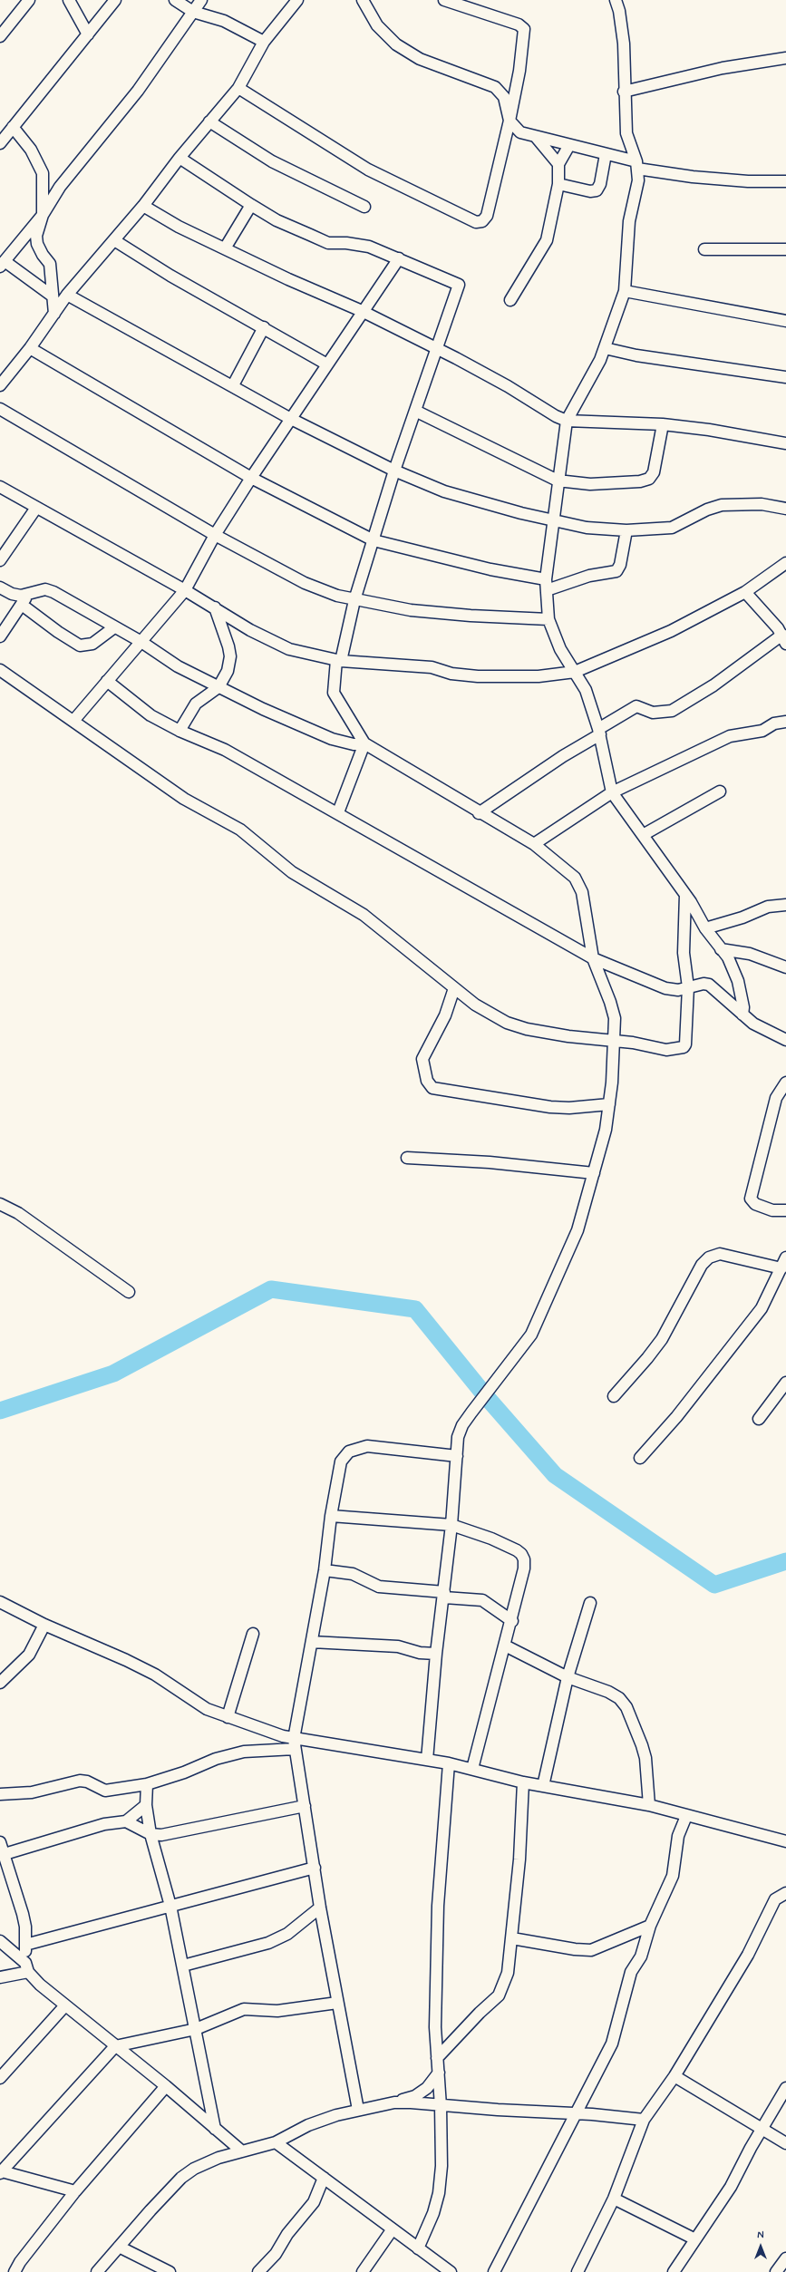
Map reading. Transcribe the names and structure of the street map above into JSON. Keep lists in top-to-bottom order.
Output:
{
  "north": "top"
}
